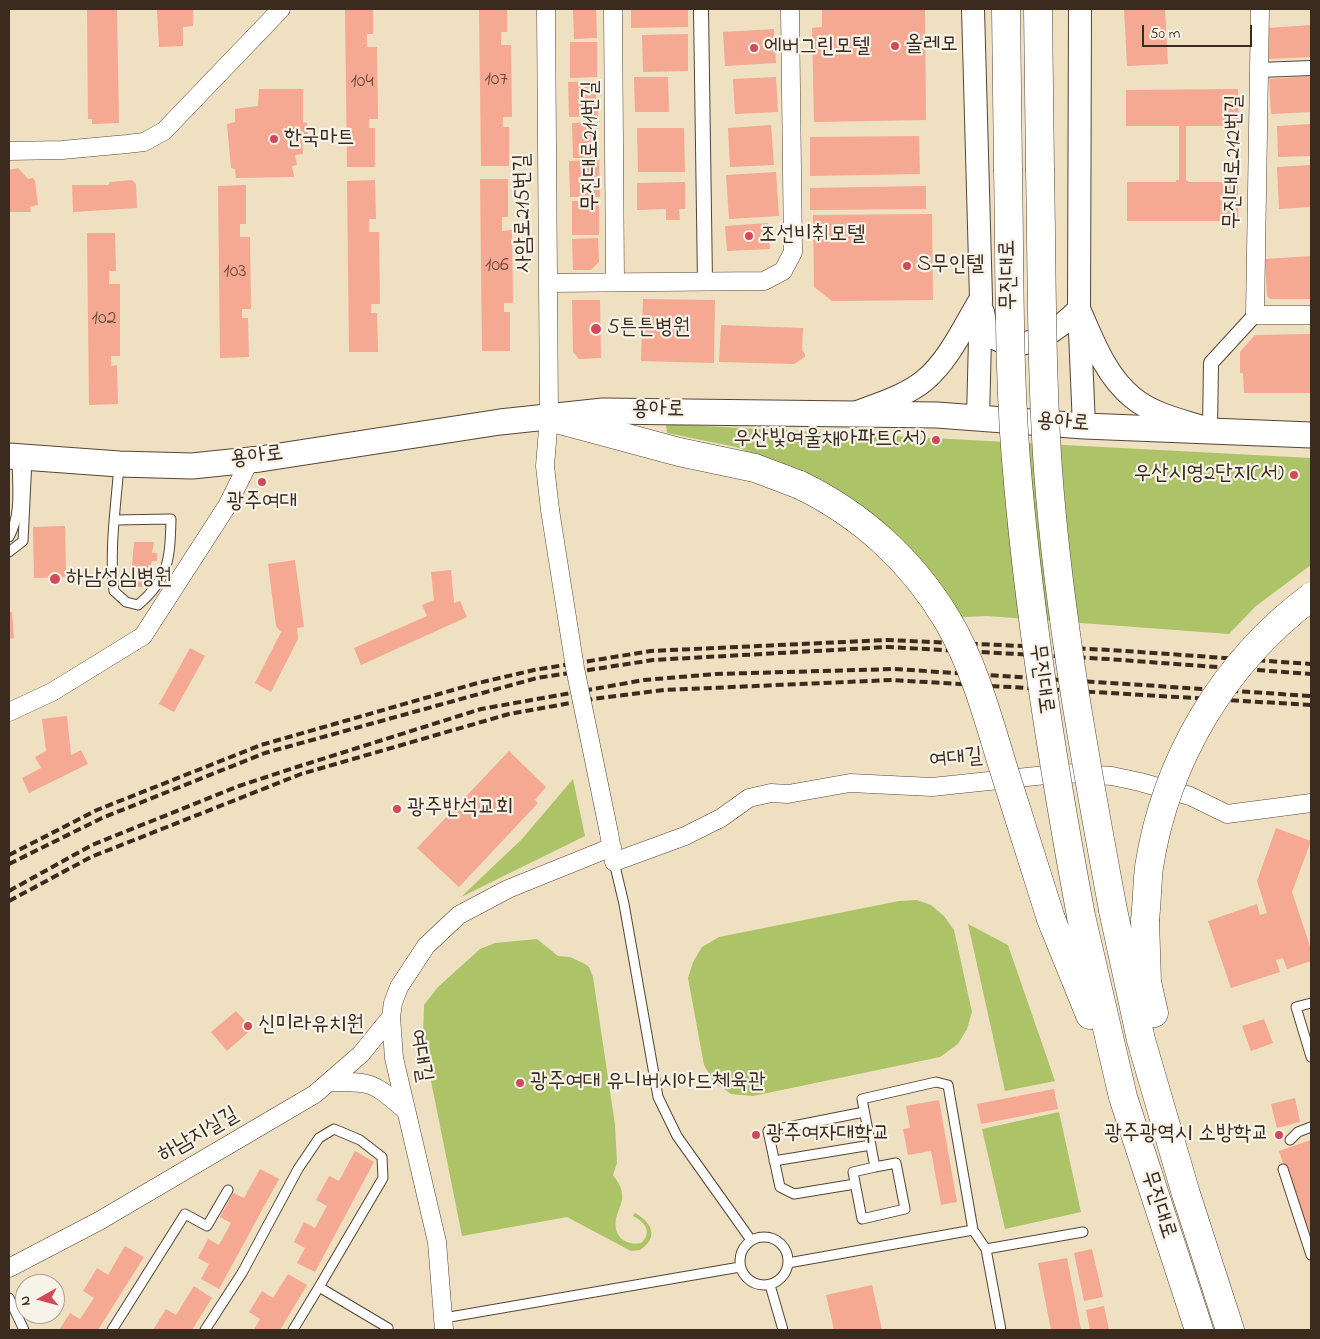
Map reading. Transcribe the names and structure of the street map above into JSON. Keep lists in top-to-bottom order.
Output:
{
  "streets": {
    "highway": ["무진대로"],
    "main road": ["용아로"],
    "street": [
      "무진대로211번길",
      "무진대로212번길",
      "사암로215번길",
      "여대길",
      "하남지실길"
    ]
  },
  "crossings": [
    ["사암로215번길", "용아로"],
    ["사암로215번길", "여대길"],
    ["무진대로", "용아로"],
    ["여대길", "하남지실길"]
  ],
  "places": [
    "올레모",
    "에버그린모텔",
    "한국마트",
    "조선비취모텔",
    "S무인텔",
    "5튼튼병원",
    "우산빛여울채아파트(서)",
    "우산시영2단지(서)",
    "광주여대",
    "하남성심병원",
    "광주반석교회",
    "신미라유치원",
    "광주여대 유니버시아드체육관",
    "광주여자대학교",
    "광주광역시 소방학교"
  ],
  "house_numbers": [
    "107",
    "104",
    "106",
    "103",
    "102"
  ],
  "scale_bar": "50 m",
  "north": "left"
}
